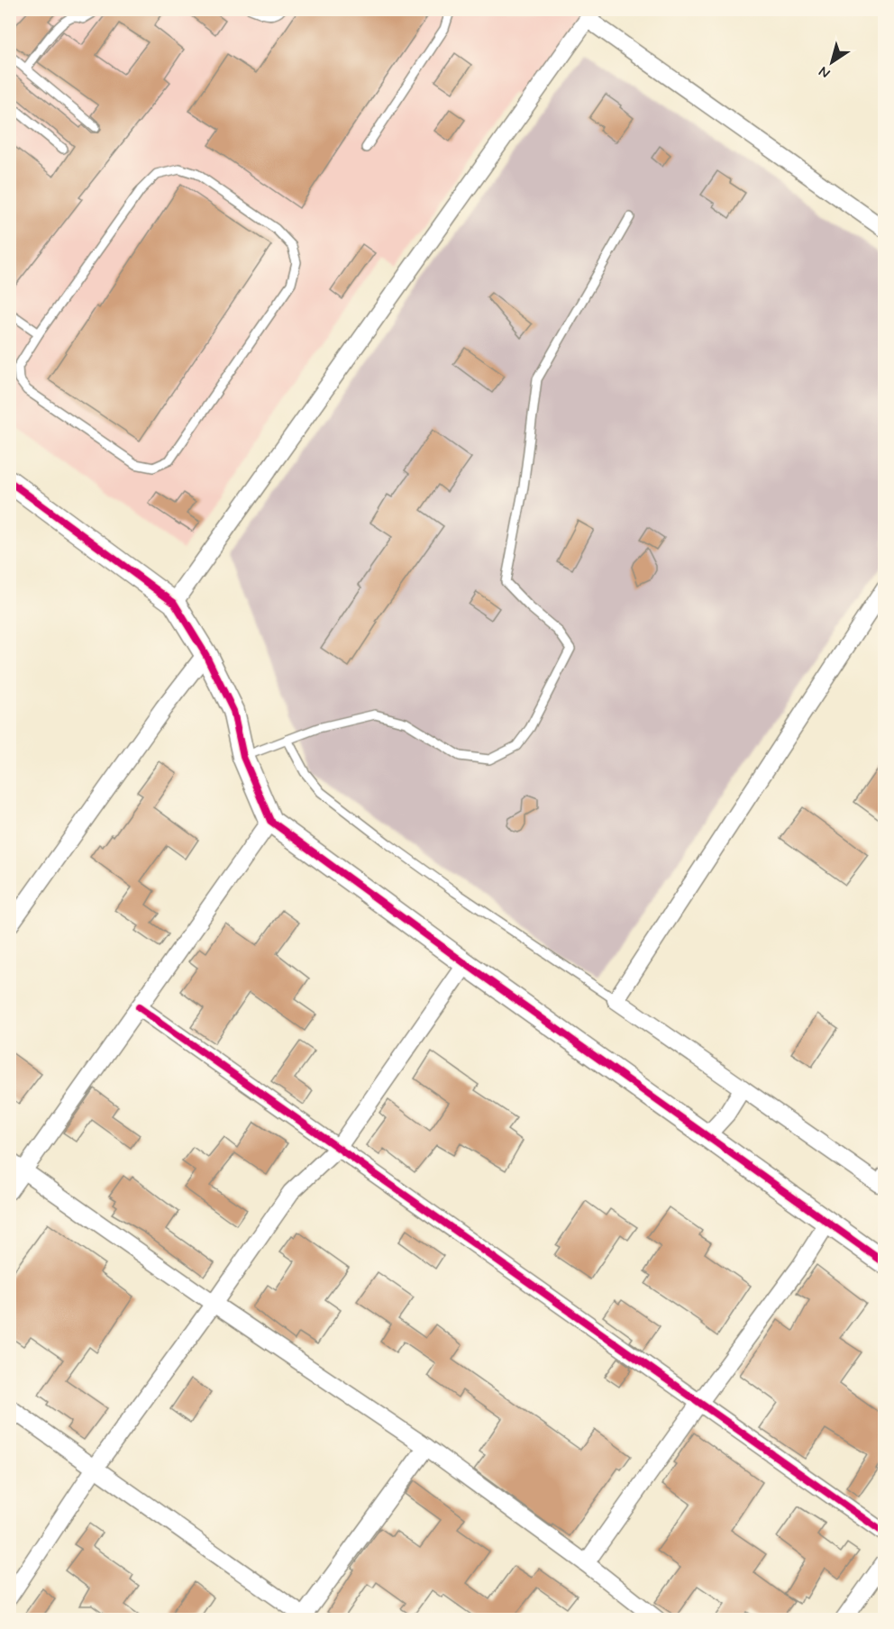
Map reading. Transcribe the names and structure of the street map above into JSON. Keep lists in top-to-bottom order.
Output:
{
  "north": "bottom left"
}
